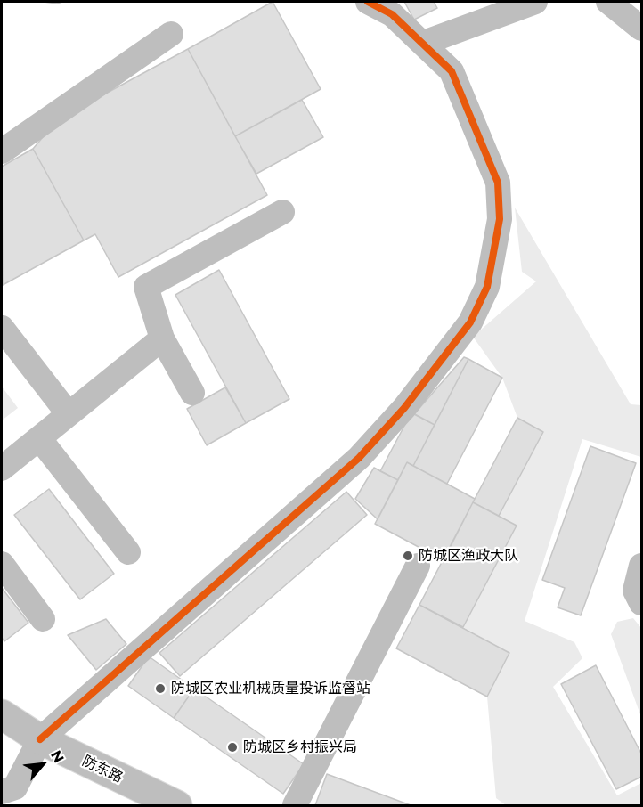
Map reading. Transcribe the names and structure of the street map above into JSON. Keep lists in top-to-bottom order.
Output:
{
  "streets": {
    "main road": ["防东路"]
  },
  "places": ["防城区渔政大队", "防城区农业机械质量投诉监督站", "防城区乡村振兴局"],
  "north": "top right"
}
